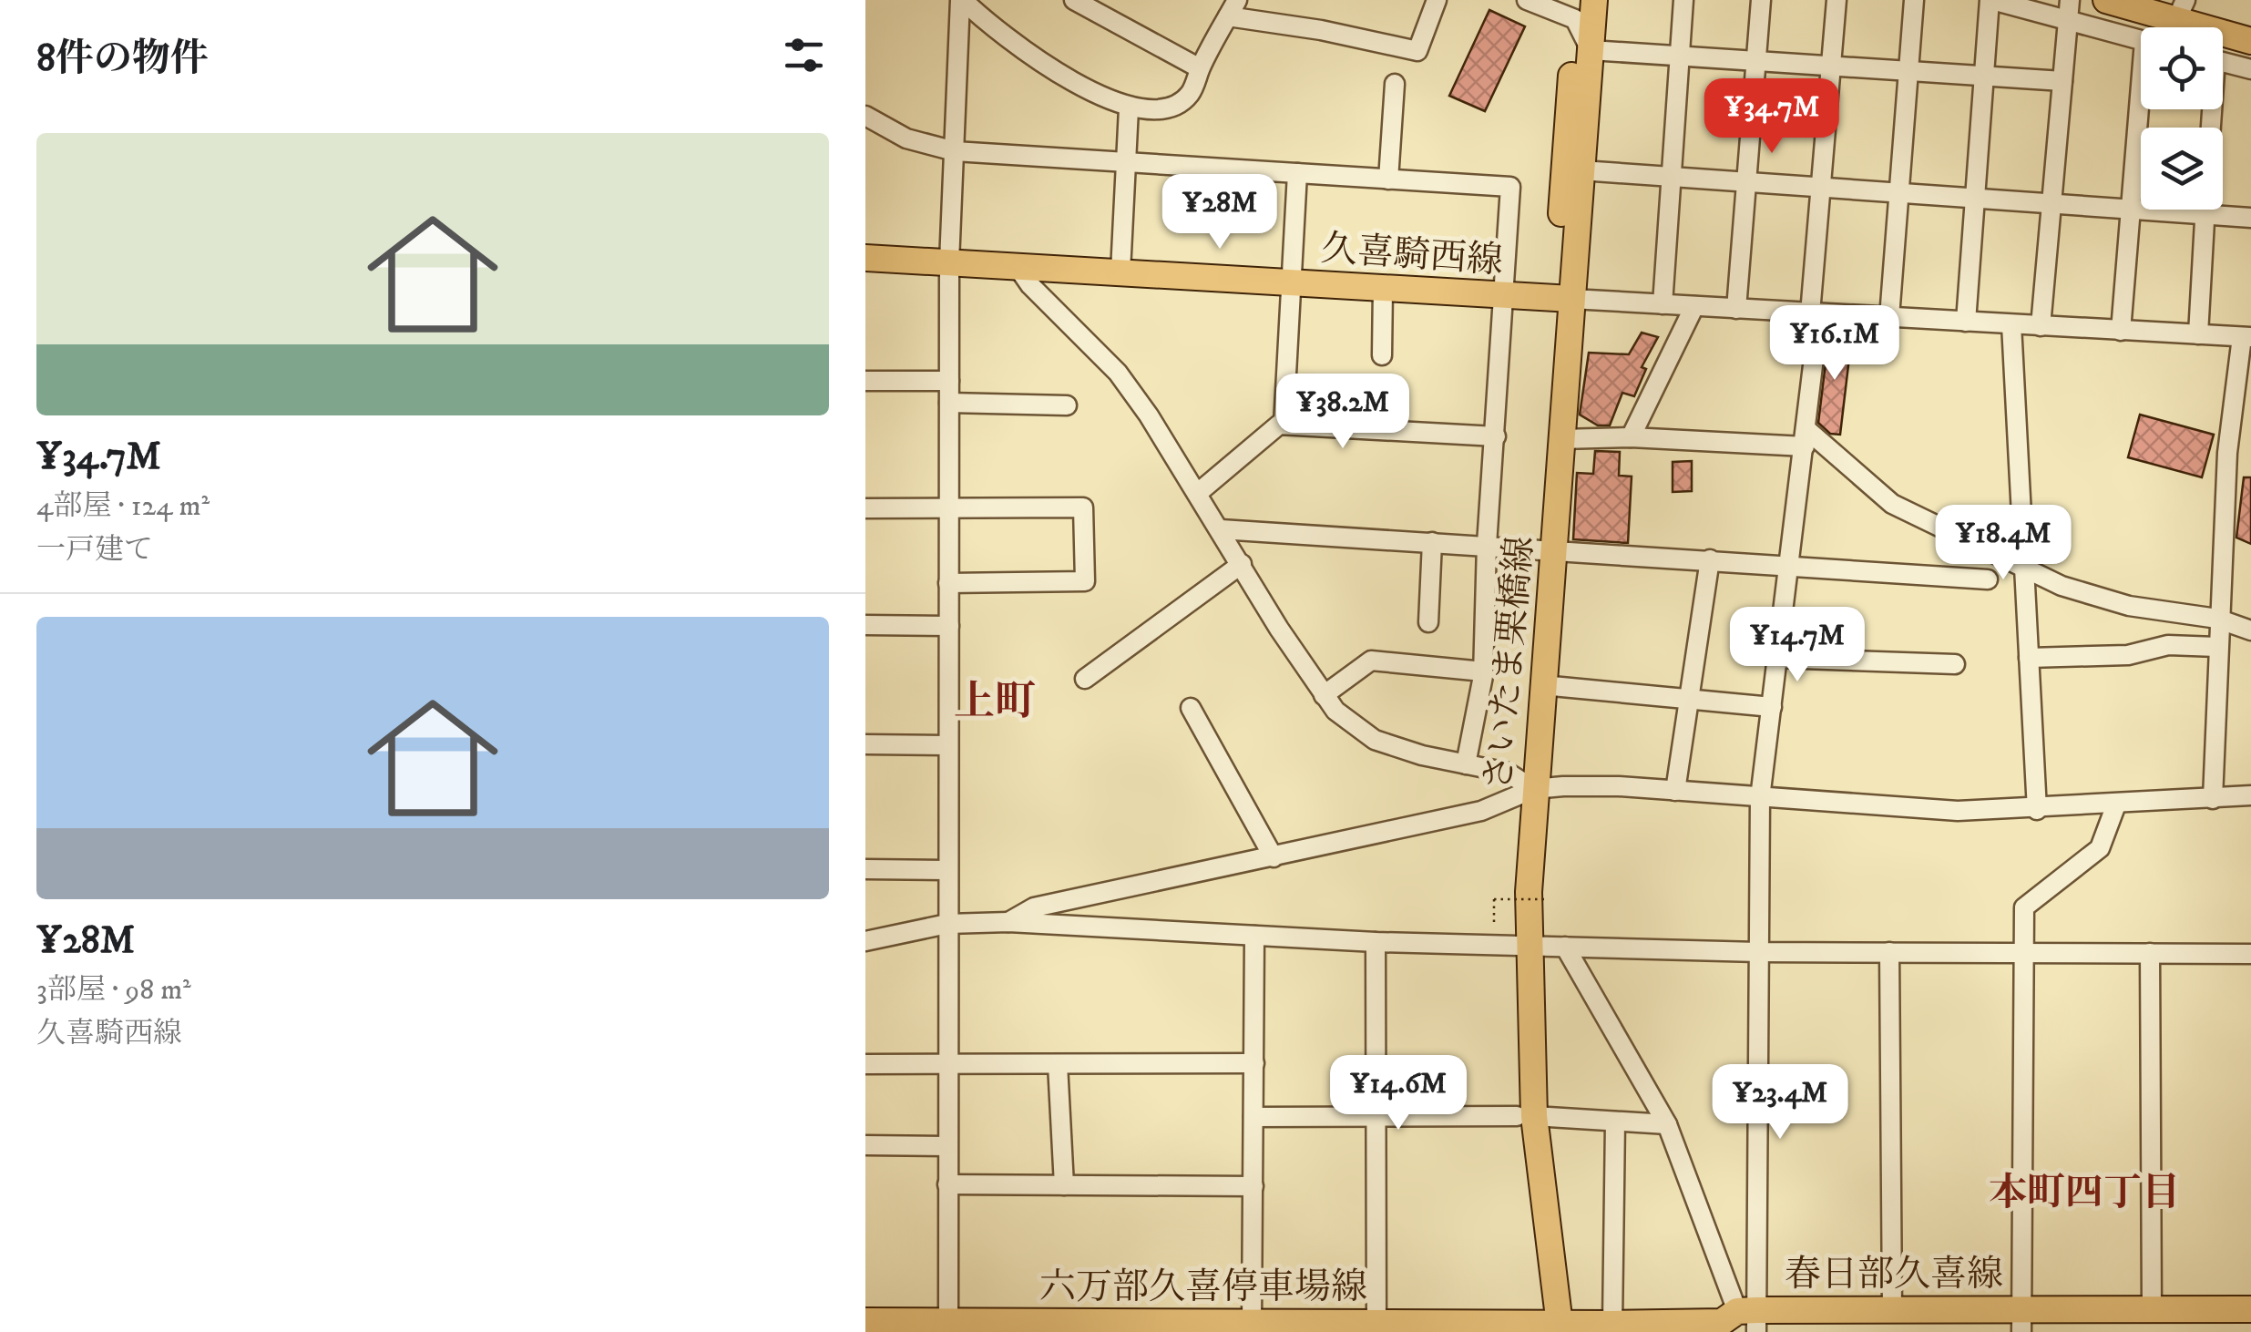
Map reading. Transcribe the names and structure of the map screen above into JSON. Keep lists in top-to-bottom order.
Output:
{
  "streets": {
    "main road": [
      "久喜騎西線",
      "さいたま栗橋線",
      "春日部久喜線",
      "六万部久喜停車場線"
    ]
  },
  "crossings": [
    ["久喜騎西線", "さいたま栗橋線"],
    ["さいたま栗橋線", "春日部久喜線"],
    ["さいたま栗橋線", "六万部久喜停車場線"],
    ["春日部久喜線", "六万部久喜停車場線"]
  ],
  "districts": ["上町", "本町四丁目"],
  "page": {
    "heading": "8件の物件",
    "price": [
      "¥34.7M",
      "¥28M",
      "¥16.1M",
      "¥38.2M",
      "¥18.4M",
      "¥14.7M",
      "¥14.6M",
      "¥23.4M"
    ],
    "list": [
      {
        "name": "¥34.7M",
        "note": "4部屋 · 124 m² · 一戸建て"
      },
      {
        "name": "¥28M",
        "note": "3部屋 · 98 m² · 久喜騎西線"
      }
    ]
  }
}
